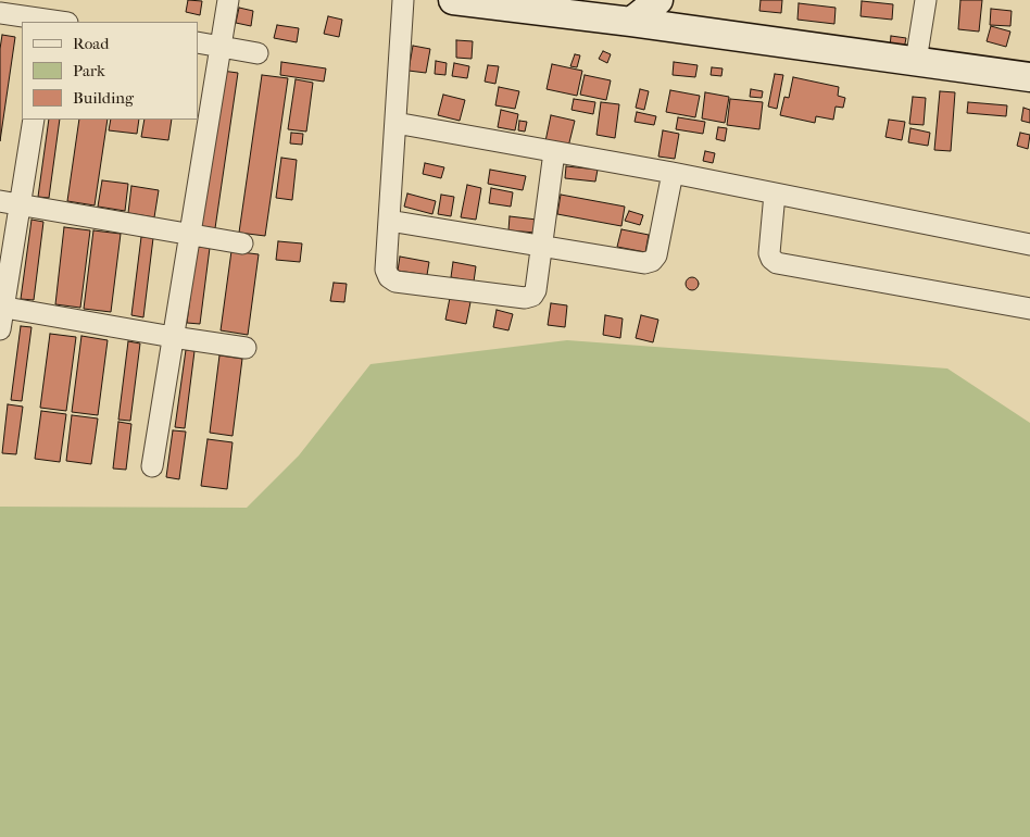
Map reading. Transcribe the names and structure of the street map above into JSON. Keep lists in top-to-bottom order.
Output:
{
  "legend": ["Road", "Park", "Building"]
}
